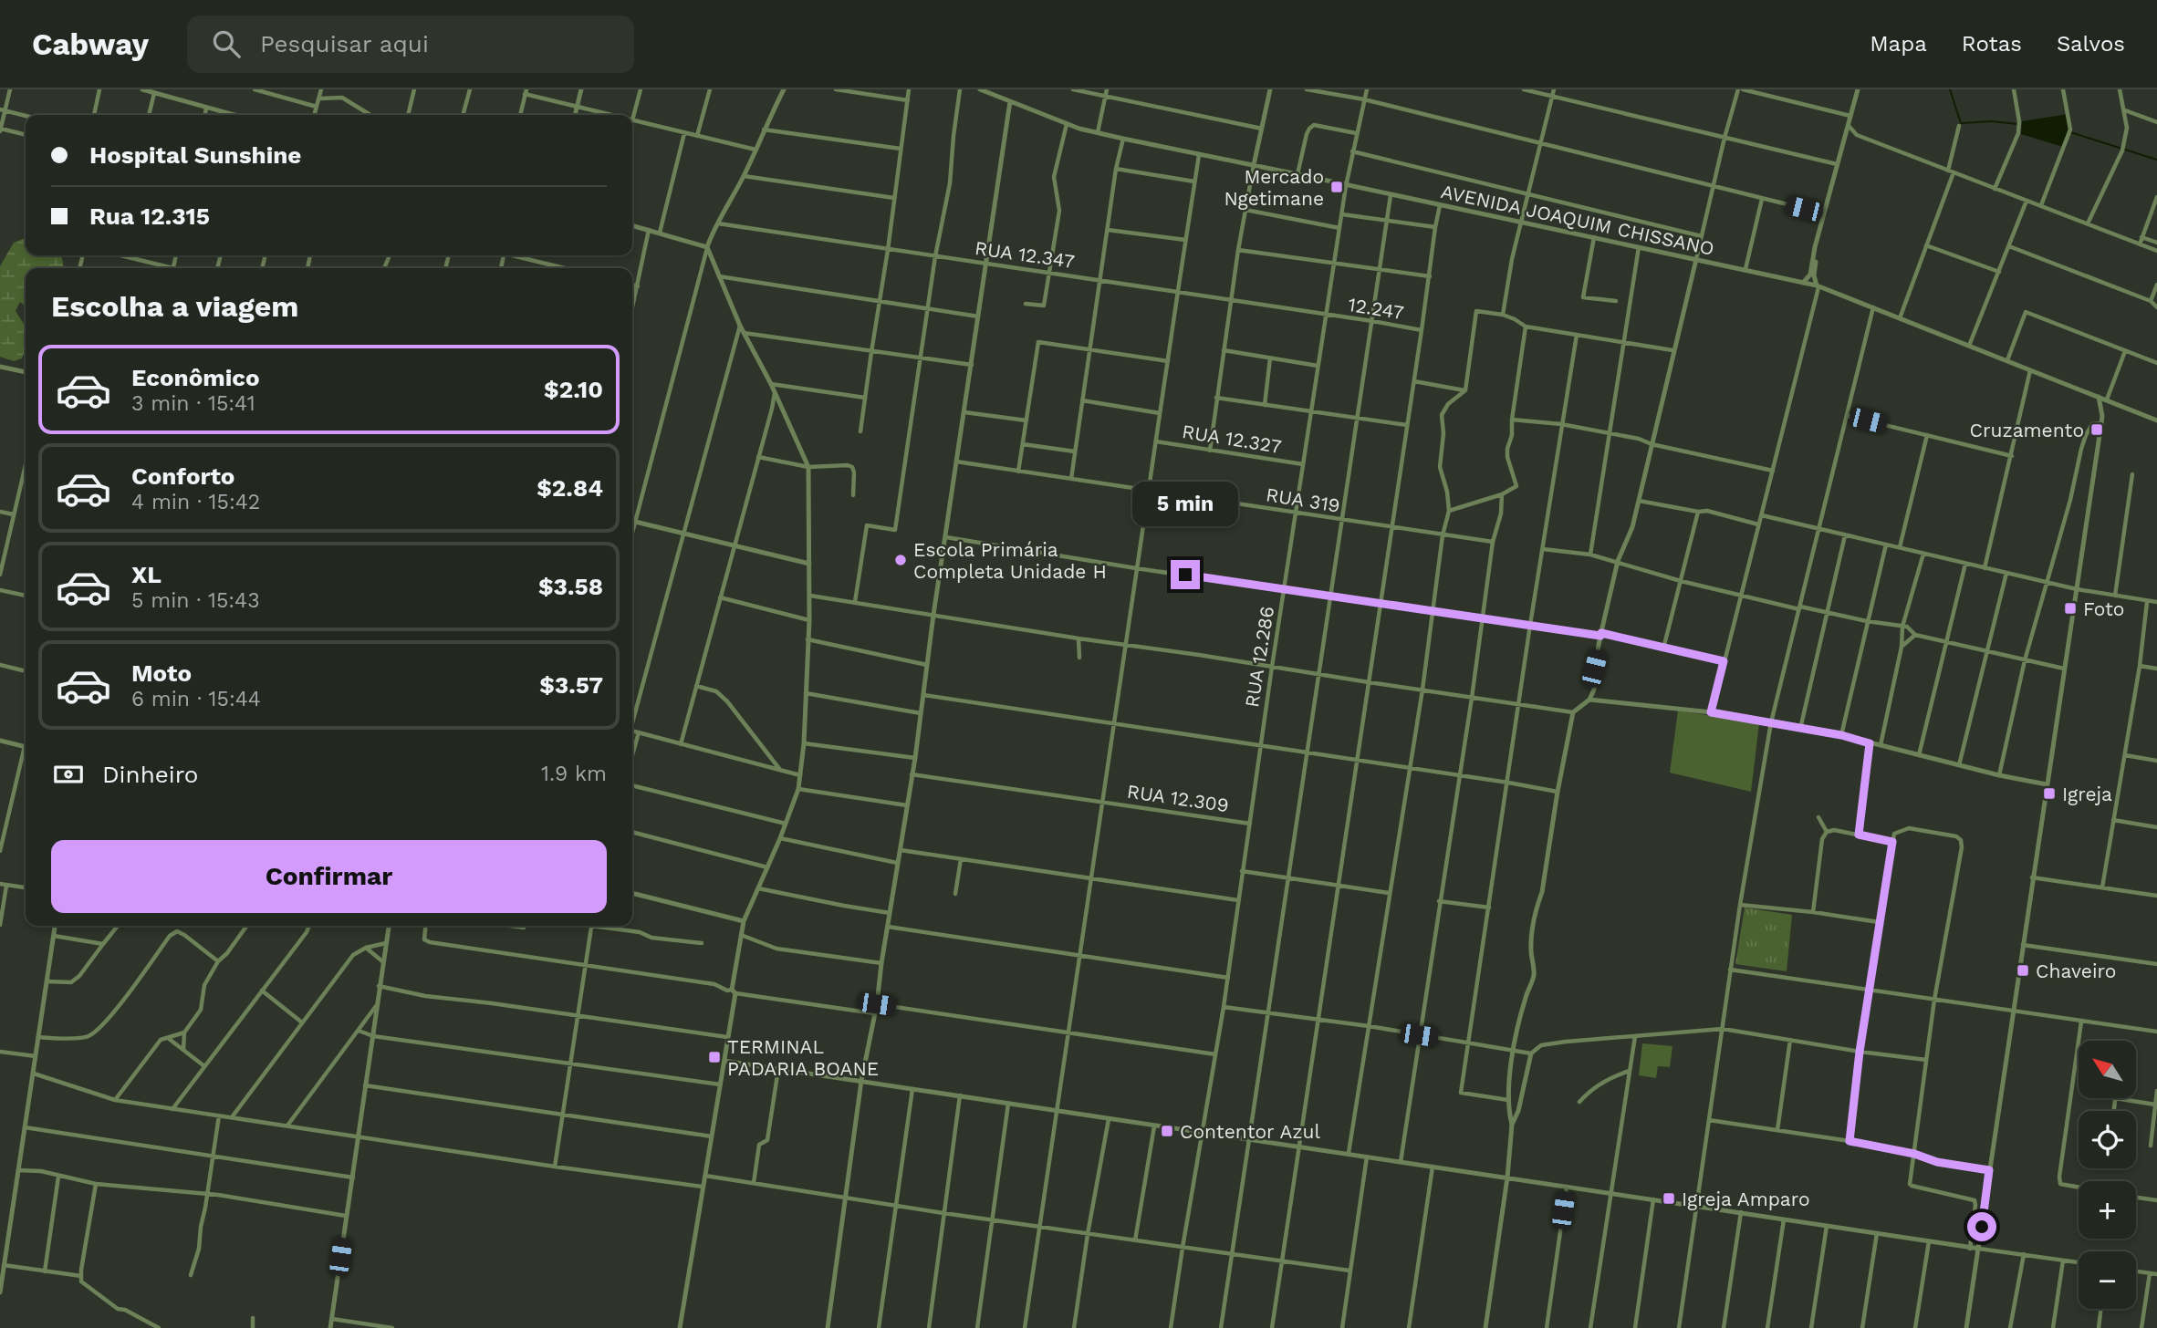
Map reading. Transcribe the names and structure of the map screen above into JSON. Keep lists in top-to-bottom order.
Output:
{
  "streets": {
    "street": [
      "AVENIDA JOAQUIM CHISSANO",
      "RUA 12.347",
      "12.247",
      "RUA 12.327",
      "RUA 319",
      "RUA 12.286",
      "RUA 12.309"
    ]
  },
  "crossings": [
    ["AVENIDA JOAQUIM CHISSANO", "RUA 12.286"],
    ["RUA 12.347", "12.247"],
    ["RUA 12.347", "RUA 12.286"],
    ["12.247", "RUA 12.286"],
    ["RUA 12.327", "RUA 12.286"],
    ["RUA 319", "RUA 12.286"],
    ["RUA 12.286", "RUA 12.309"]
  ],
  "places": {
    "transit": [
      "Mercado Ngetimane",
      "Cruzamento",
      "Foto",
      "Igreja",
      "Chaveiro",
      "TERMINAL PADARIA BOANE",
      "Contentor Azul",
      "Igreja Amparo"
    ],
    "other": ["Escola Primária Completa Unidade H"]
  },
  "north": "top left",
  "page": {
    "header": "Cabway",
    "search": "Pesquisar aqui",
    "nav": ["Mapa", "Rotas", "Salvos"],
    "banner": ["Hospital Sunshine", "Rua 12.315"],
    "heading": "Escolha a viagem",
    "list": [
      {
        "name": "Econômico",
        "note": "3 min · 15:41",
        "value": "$2.10"
      },
      {
        "name": "Conforto",
        "note": "4 min · 15:42",
        "value": "$2.84"
      },
      {
        "name": "XL",
        "note": "5 min · 15:43",
        "value": "$3.58"
      },
      {
        "name": "Moto",
        "note": "6 min · 15:44",
        "value": "$3.57"
      }
    ],
    "bubble": "5 min",
    "pay": ["Dinheiro", "1.9 km"],
    "buttons": "Confirmar",
    "map_buttons": ["+", "−"]
  }
}
